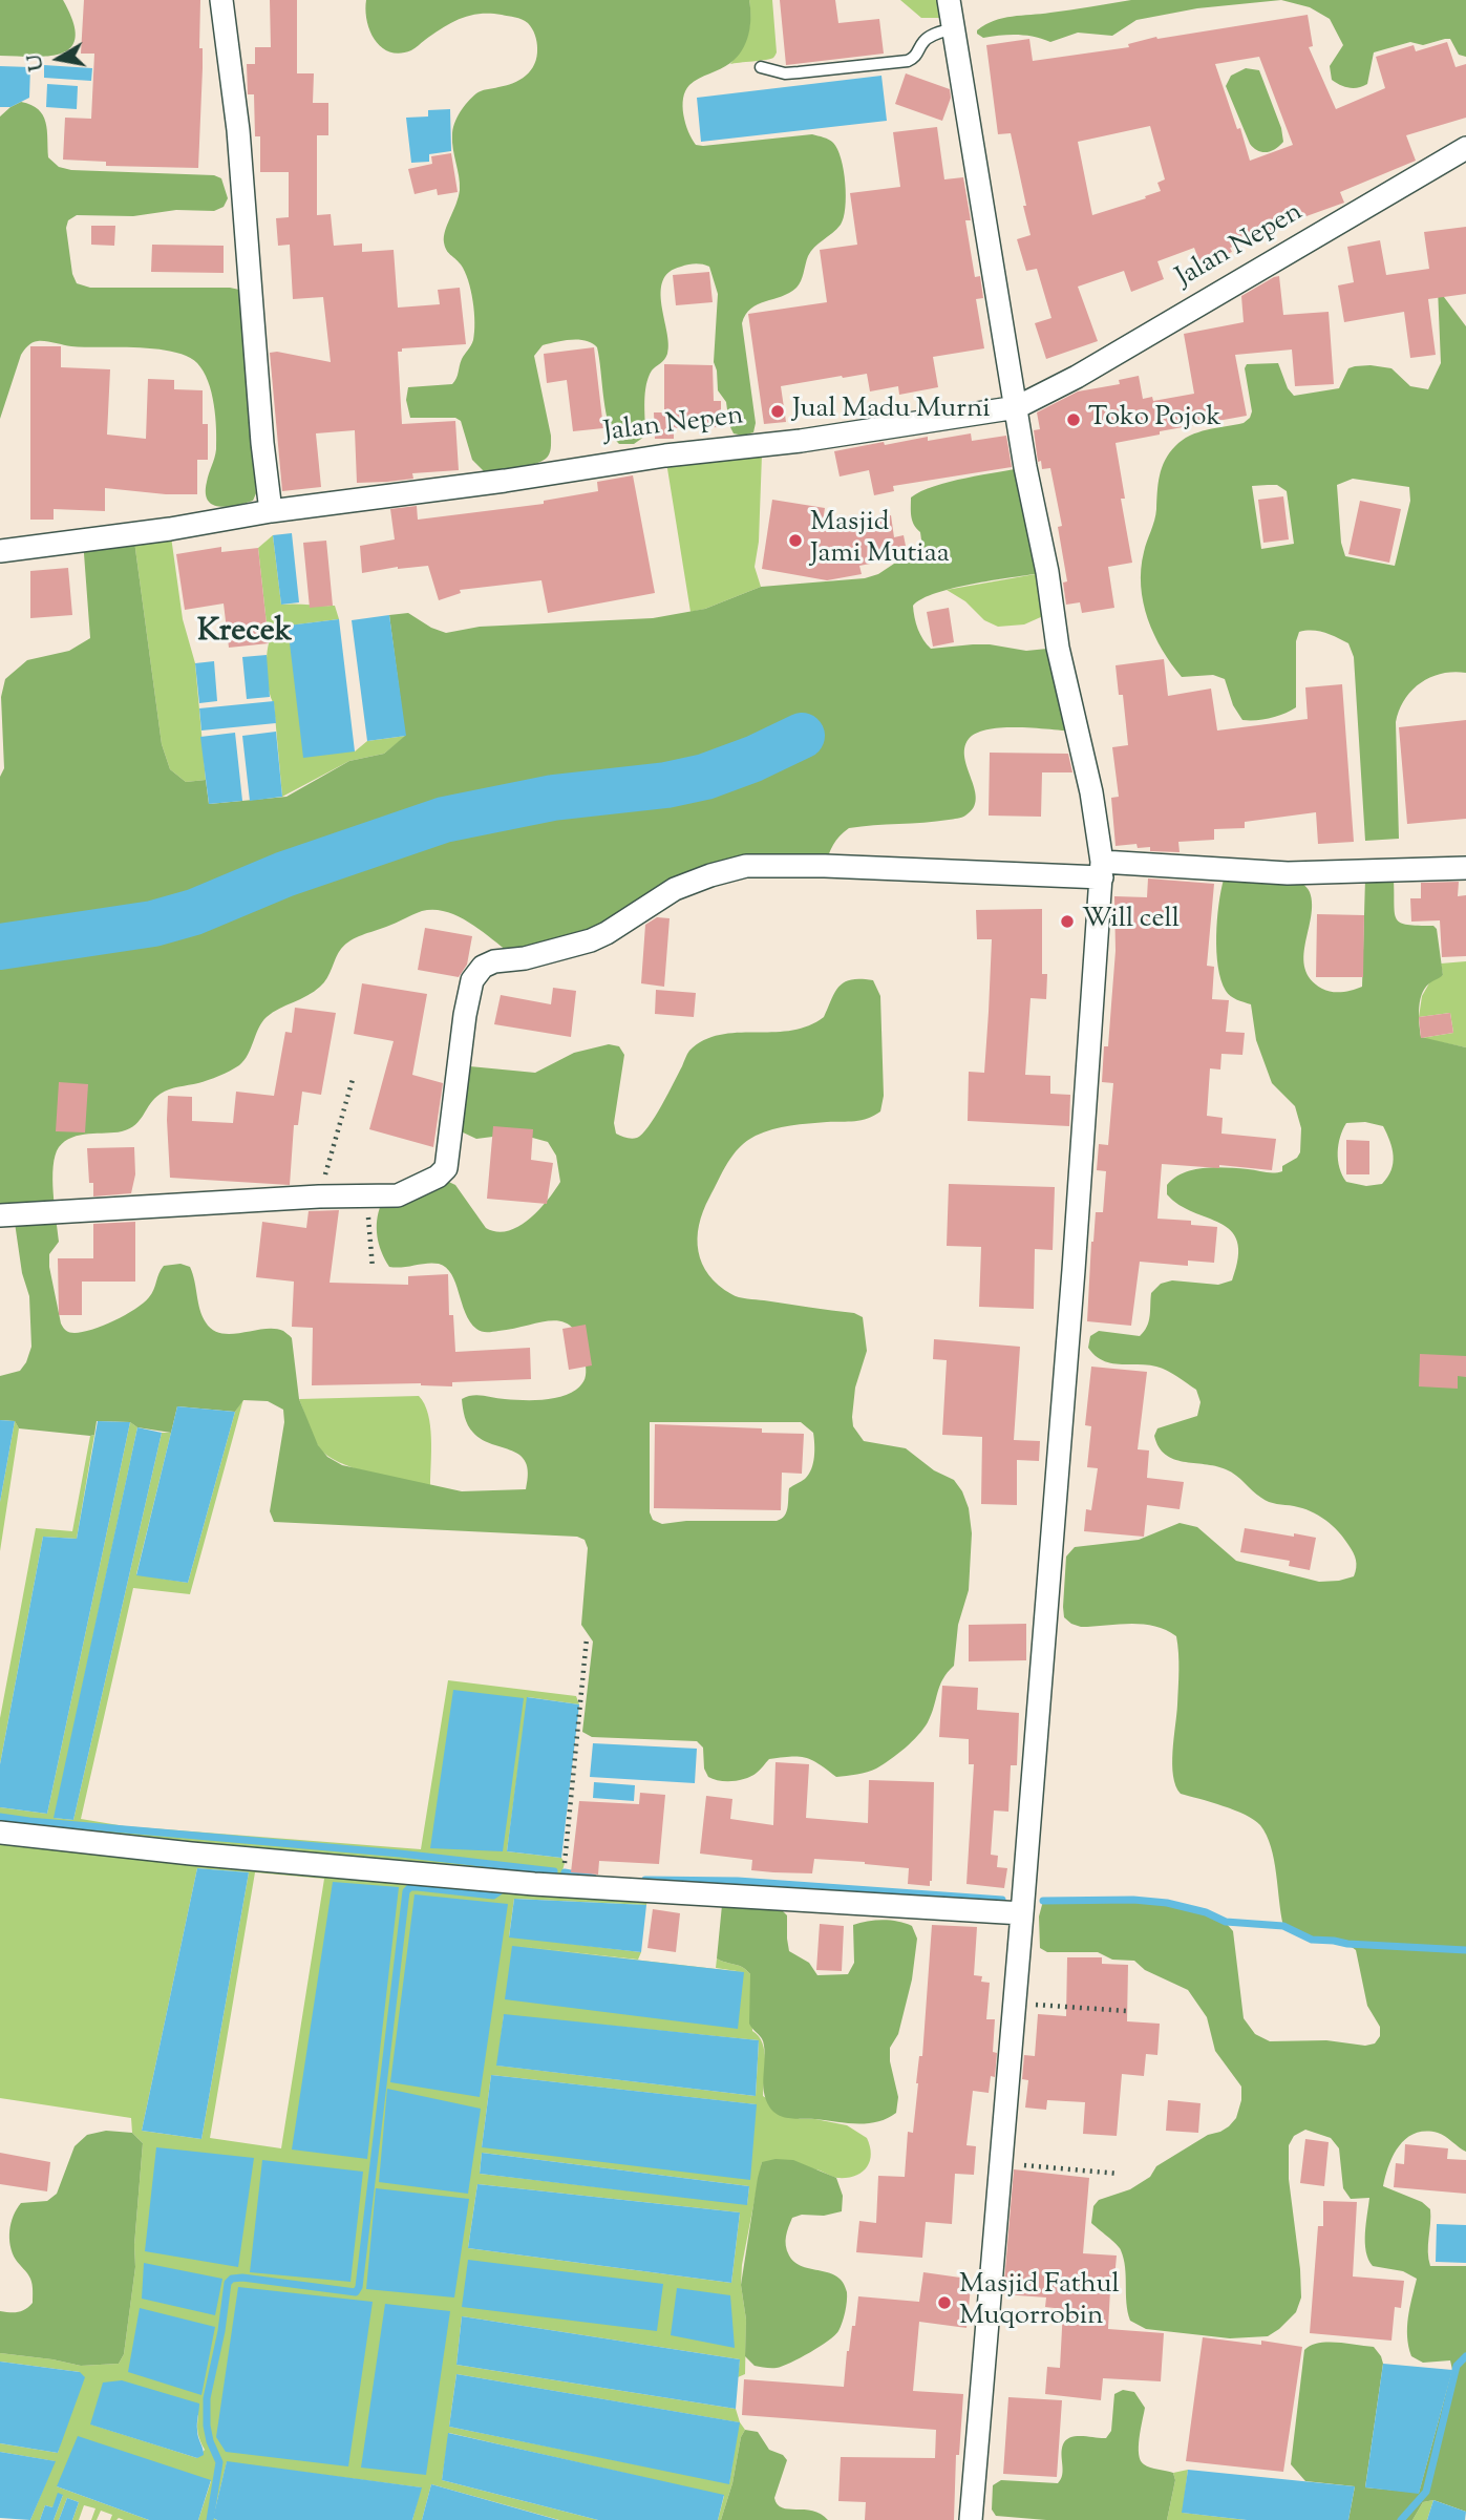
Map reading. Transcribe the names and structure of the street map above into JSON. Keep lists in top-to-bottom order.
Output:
{
  "streets": {
    "street": ["Jalan Nepen"]
  },
  "districts": ["Krecek"],
  "places": [
    "Jual Madu Murni",
    "Toko Pojok",
    "Masjid Jami Mutiaa",
    "Will cell",
    "Masjid Fathul Muqorrobin"
  ],
  "north": "left"
}
